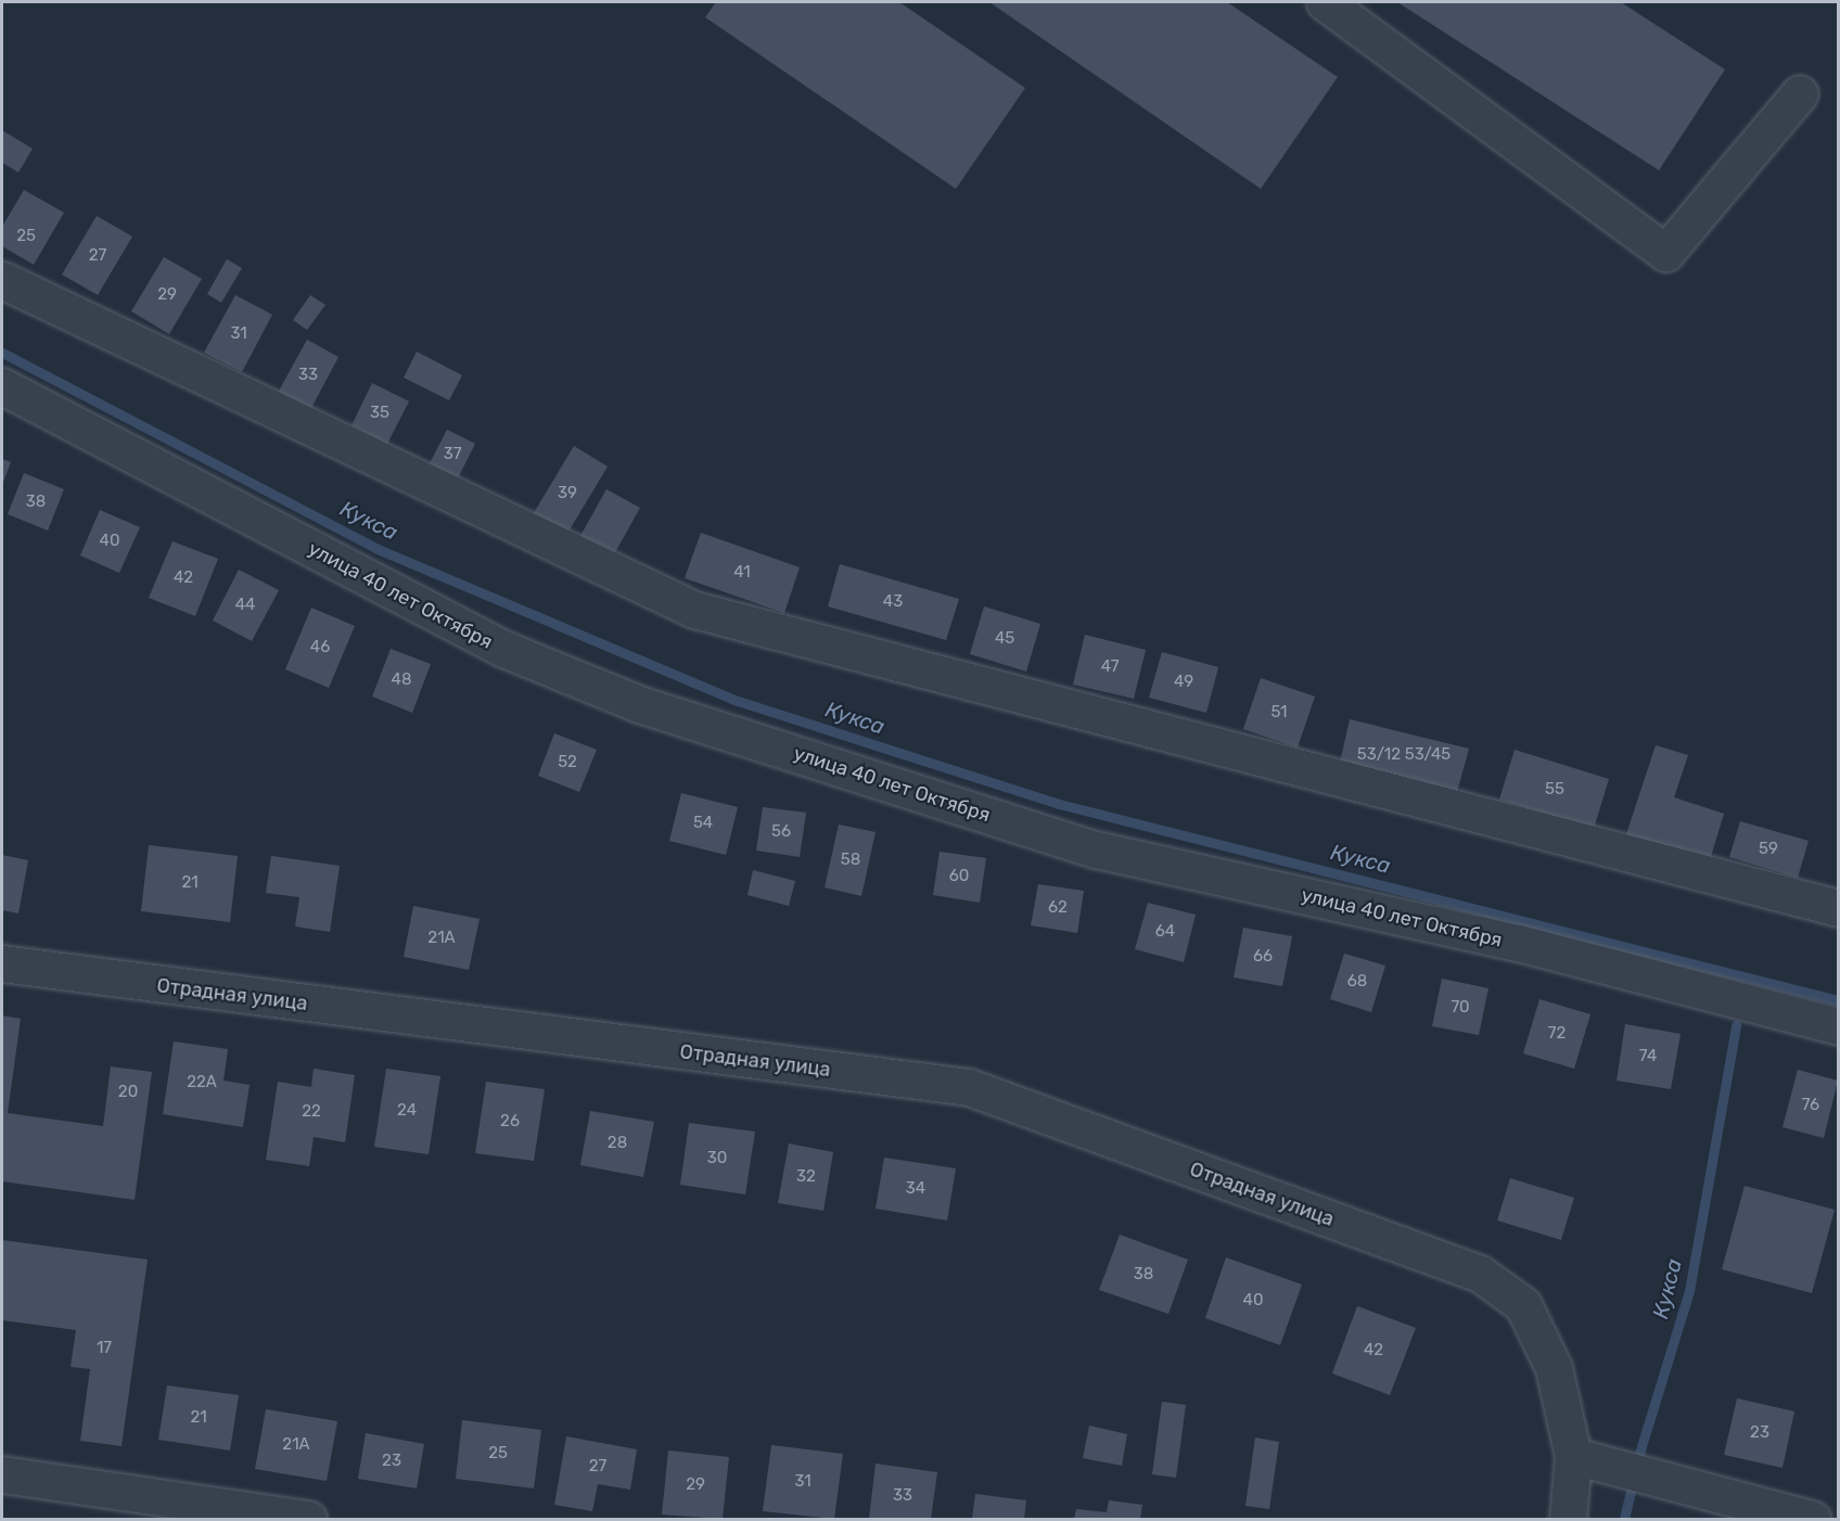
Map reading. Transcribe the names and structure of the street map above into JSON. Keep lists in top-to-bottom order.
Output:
{
  "streets": {
    "street": ["улица 40 лет Октября", "Отрадная улица"]
  },
  "water": ["Кукса"],
  "house_numbers": [
    "25",
    "27",
    "29",
    "31",
    "33",
    "35",
    "37",
    "39",
    "38",
    "40",
    "41",
    "42",
    "43",
    "44",
    "45",
    "46",
    "47",
    "48",
    "49",
    "51",
    "53/12 53/45",
    "52",
    "55",
    "54",
    "56",
    "59",
    "58",
    "60",
    "21",
    "62",
    "64",
    "21А",
    "66",
    "68",
    "70",
    "72",
    "74",
    "22А",
    "20",
    "76",
    "24",
    "22",
    "26",
    "28",
    "30",
    "32",
    "34",
    "38",
    "40",
    "17",
    "42",
    "21",
    "23",
    "21А",
    "25",
    "23",
    "27",
    "31",
    "29",
    "33"
  ]
}
